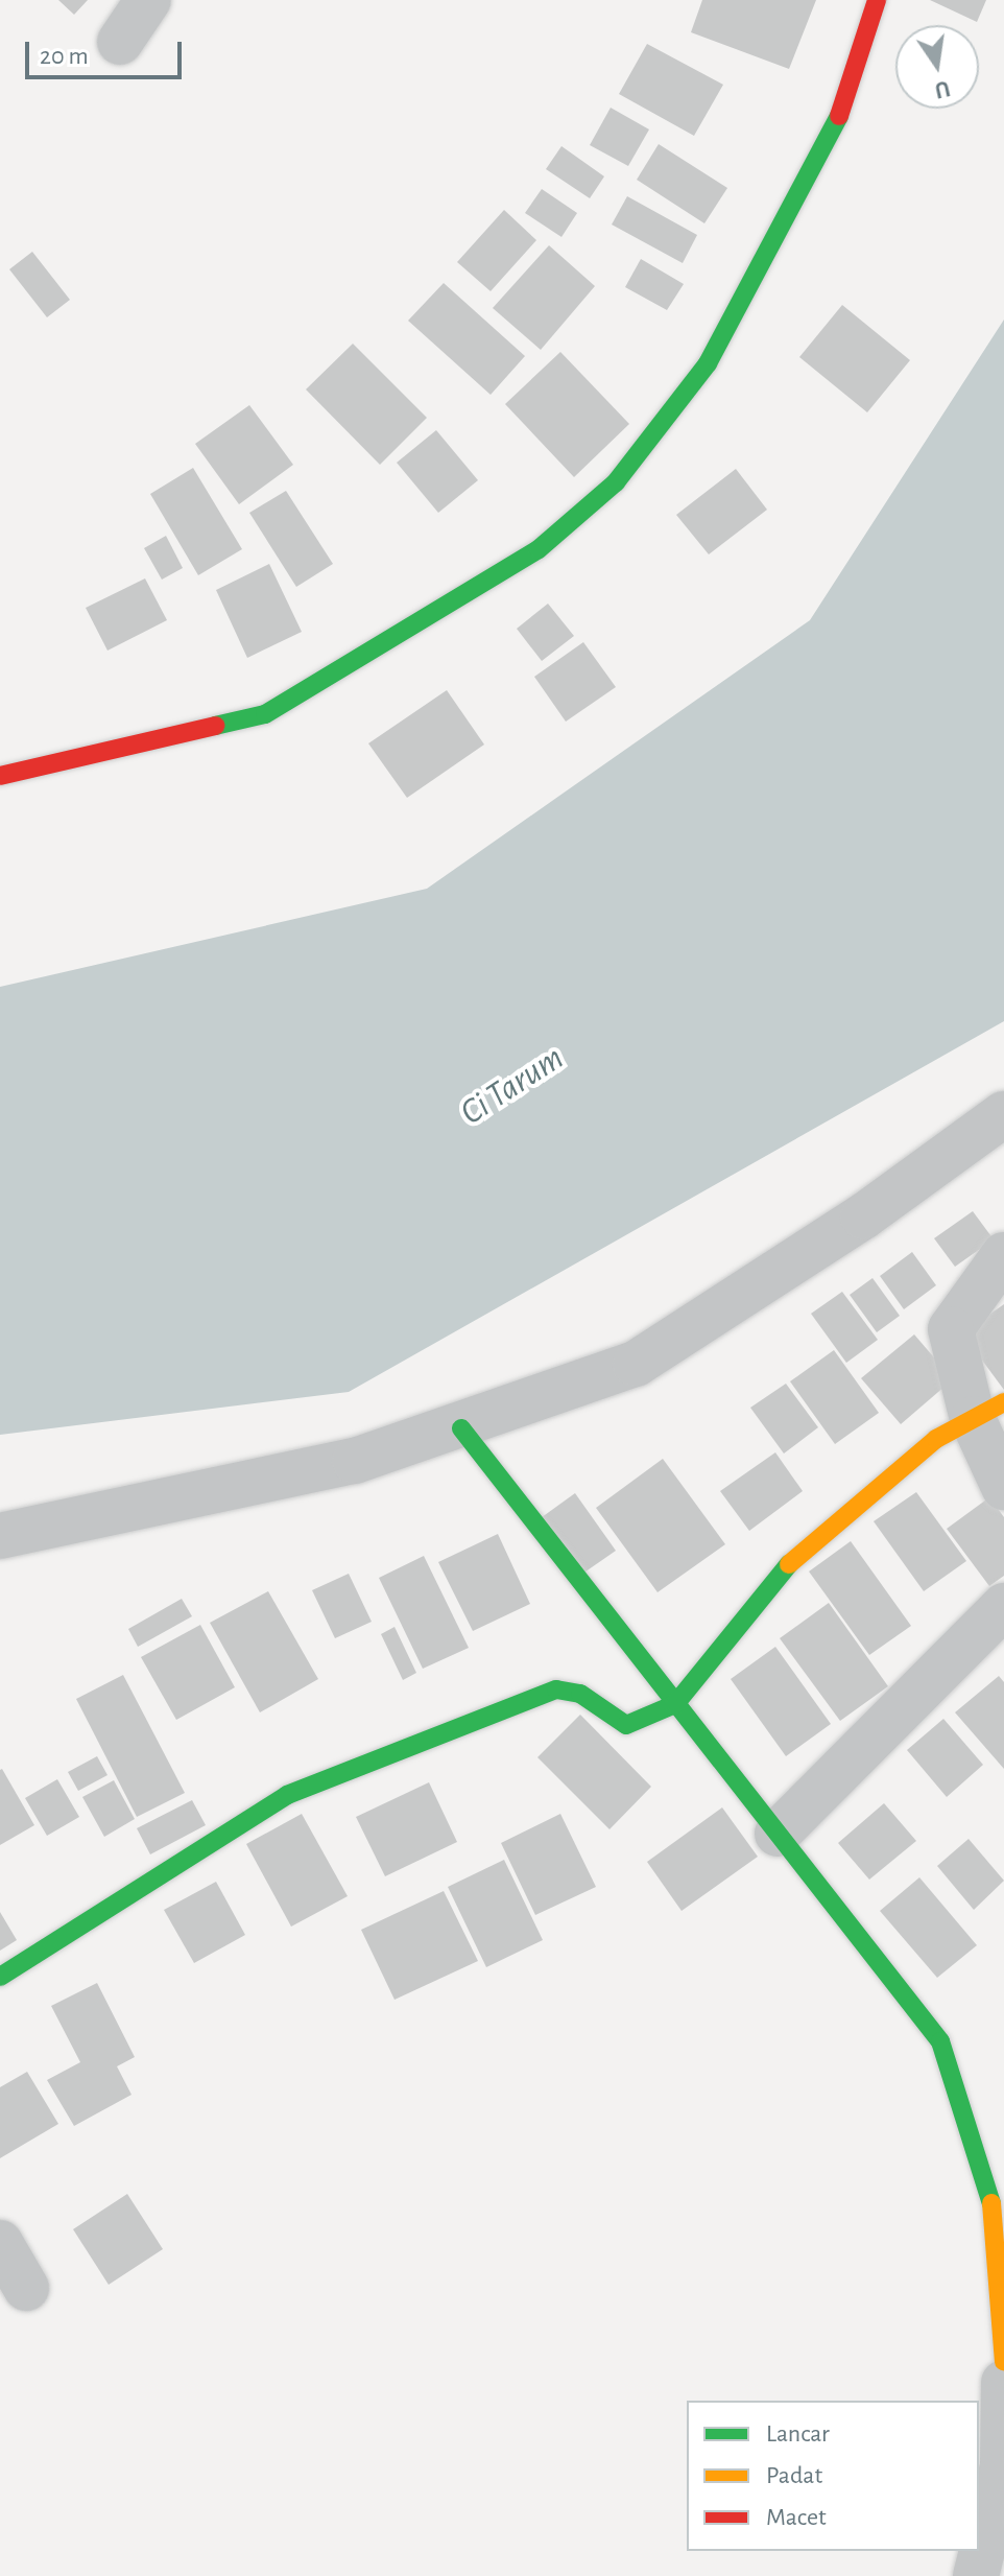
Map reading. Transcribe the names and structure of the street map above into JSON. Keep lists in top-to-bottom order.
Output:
{
  "water": ["Ci Tarum"],
  "legend": ["Lancar", "Padat", "Macet"],
  "scale_bar": "20 m",
  "north": "bottom"
}
